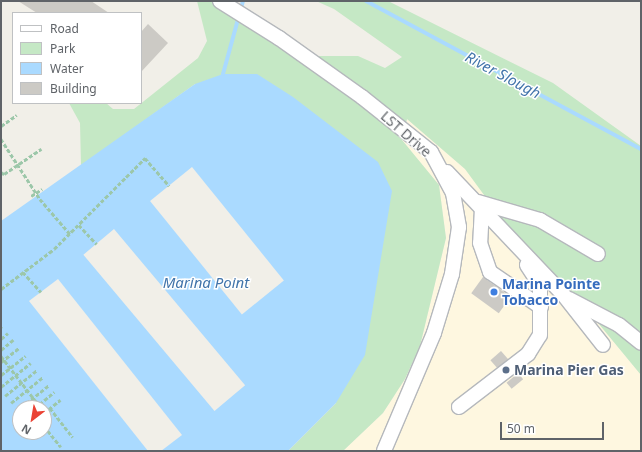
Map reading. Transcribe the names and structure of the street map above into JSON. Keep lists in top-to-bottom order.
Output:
{
  "streets": {
    "street": ["LST Drive"]
  },
  "water": ["River Slough", "Marina Point"],
  "places": ["Marina Pointe Tobacco", "Marina Pier Gas"],
  "legend": [
    "Road",
    "Park",
    "Water",
    "Building"
  ],
  "scale_bar": "50 m",
  "north": "bottom left"
}
